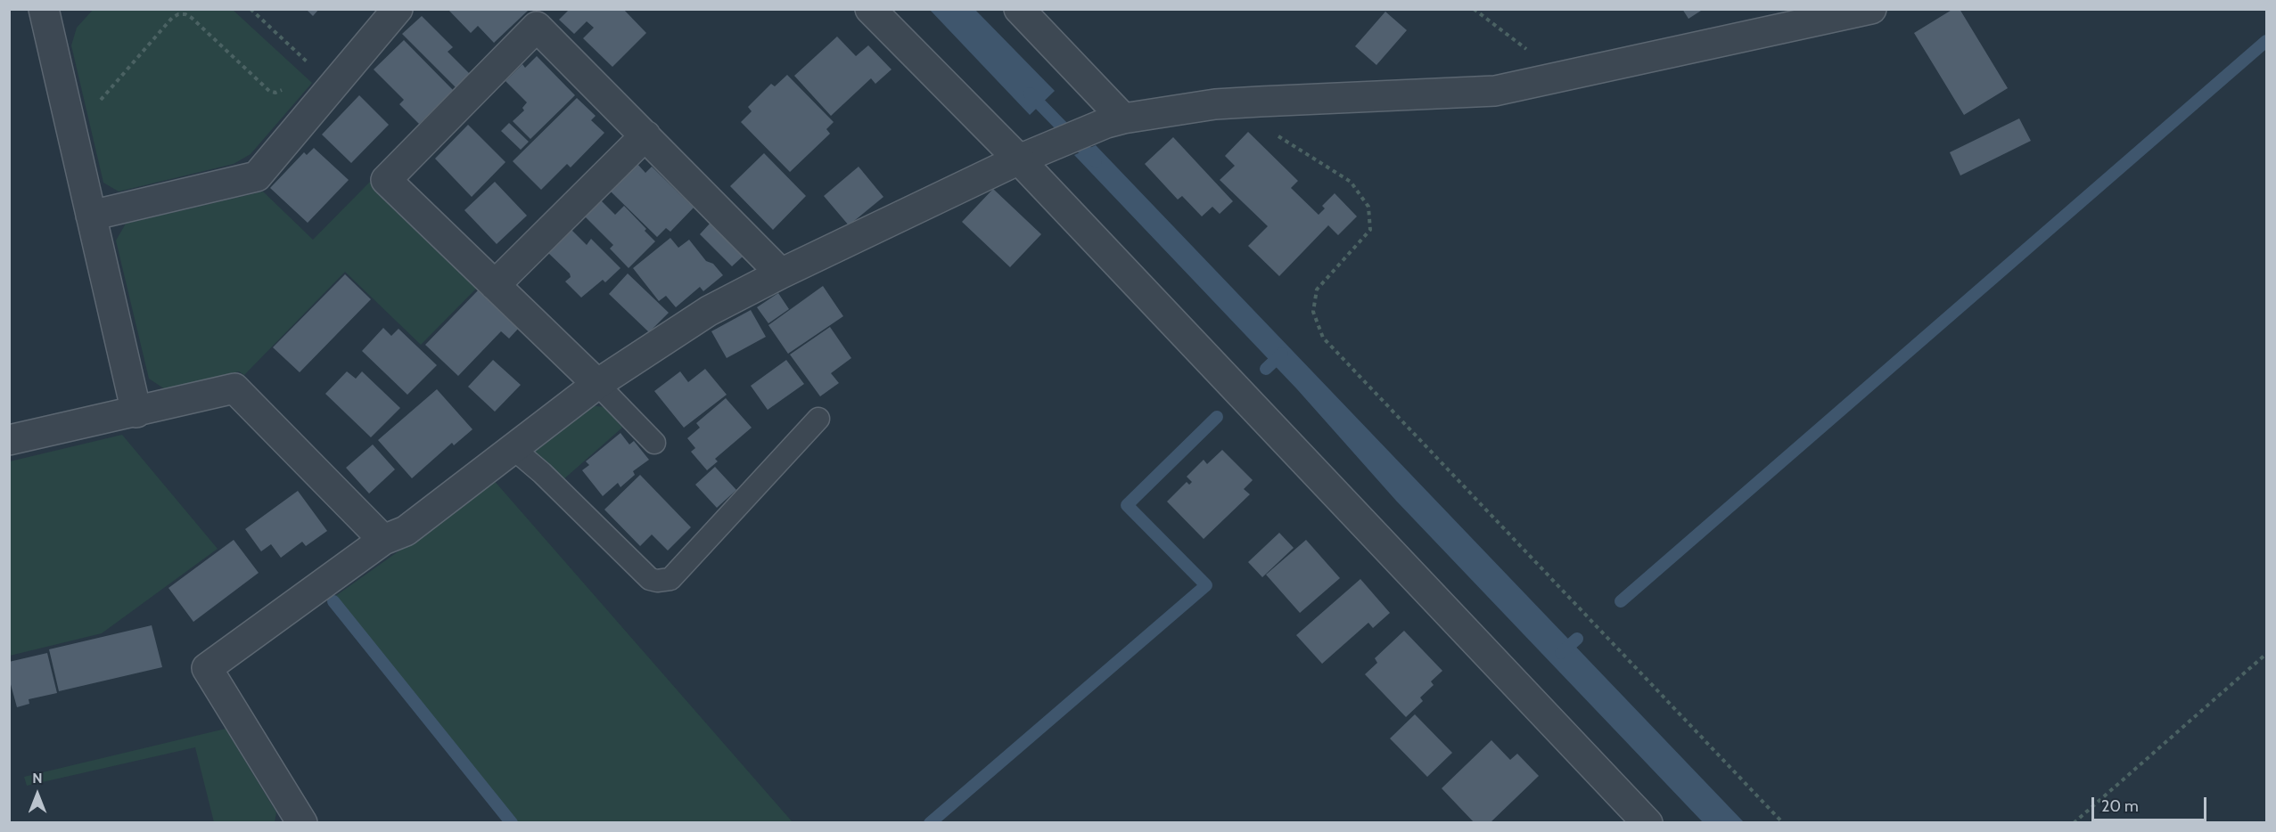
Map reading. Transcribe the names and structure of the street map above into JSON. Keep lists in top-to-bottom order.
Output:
{
  "scale_bar": "20 m",
  "north": "top"
}
